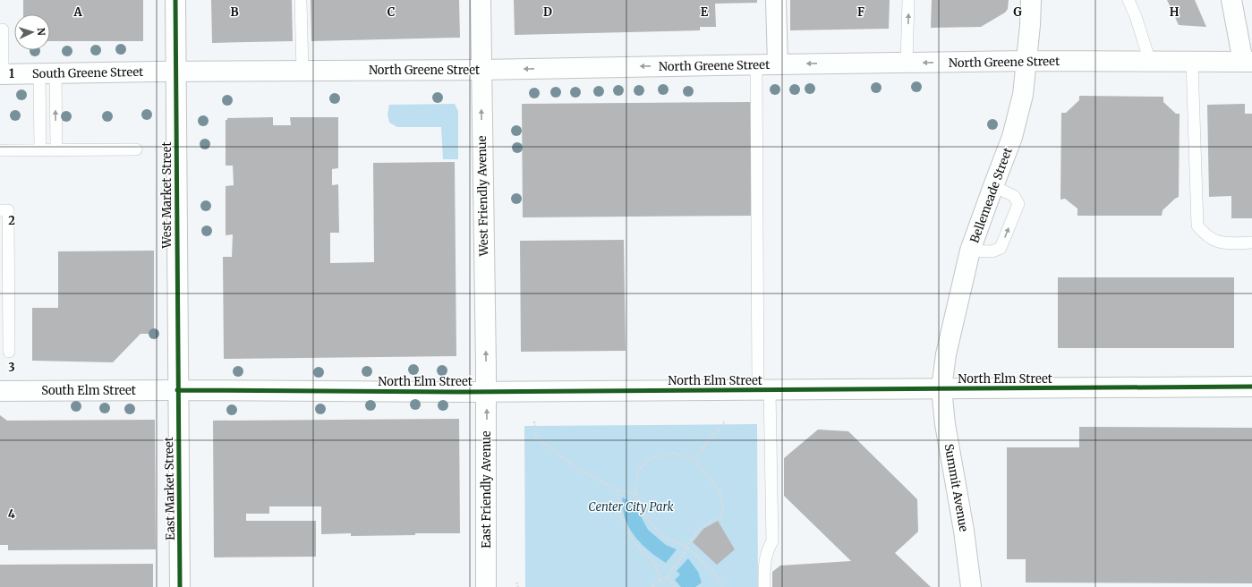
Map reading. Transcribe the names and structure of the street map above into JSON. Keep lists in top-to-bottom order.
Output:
{
  "streets": {
    "main road": [
      "North Greene Street",
      "South Greene Street",
      "West Market Street",
      "Bellemeade Street",
      "West Friendly Avenue",
      "North Elm Street",
      "South Elm Street",
      "Summit Avenue",
      "East Market Street",
      "East Friendly Avenue"
    ]
  },
  "crossings": [
    ["North Greene Street", "South Greene Street"],
    ["North Greene Street", "West Market Street"],
    ["North Greene Street", "Bellemeade Street"],
    ["North Greene Street", "West Friendly Avenue"],
    ["South Greene Street", "West Market Street"],
    ["West Market Street", "North Elm Street"],
    ["West Market Street", "South Elm Street"],
    ["West Market Street", "East Market Street"],
    ["Bellemeade Street", "North Elm Street"],
    ["Bellemeade Street", "Summit Avenue"],
    ["West Friendly Avenue", "North Elm Street"],
    ["West Friendly Avenue", "East Friendly Avenue"],
    ["North Elm Street", "South Elm Street"],
    ["North Elm Street", "Summit Avenue"],
    ["North Elm Street", "East Market Street"],
    ["North Elm Street", "East Friendly Avenue"],
    ["South Elm Street", "East Market Street"]
  ],
  "one_way": ["North Greene Street", "West Friendly Avenue", "East Friendly Avenue"],
  "parks": ["Center City Park"],
  "north": "right",
  "grid": {
    "columns": [
      "A",
      "B",
      "C",
      "D",
      "E",
      "F",
      "G",
      "H"
    ],
    "rows": [
      "1",
      "2",
      "3",
      "4"
    ]
  }
}
